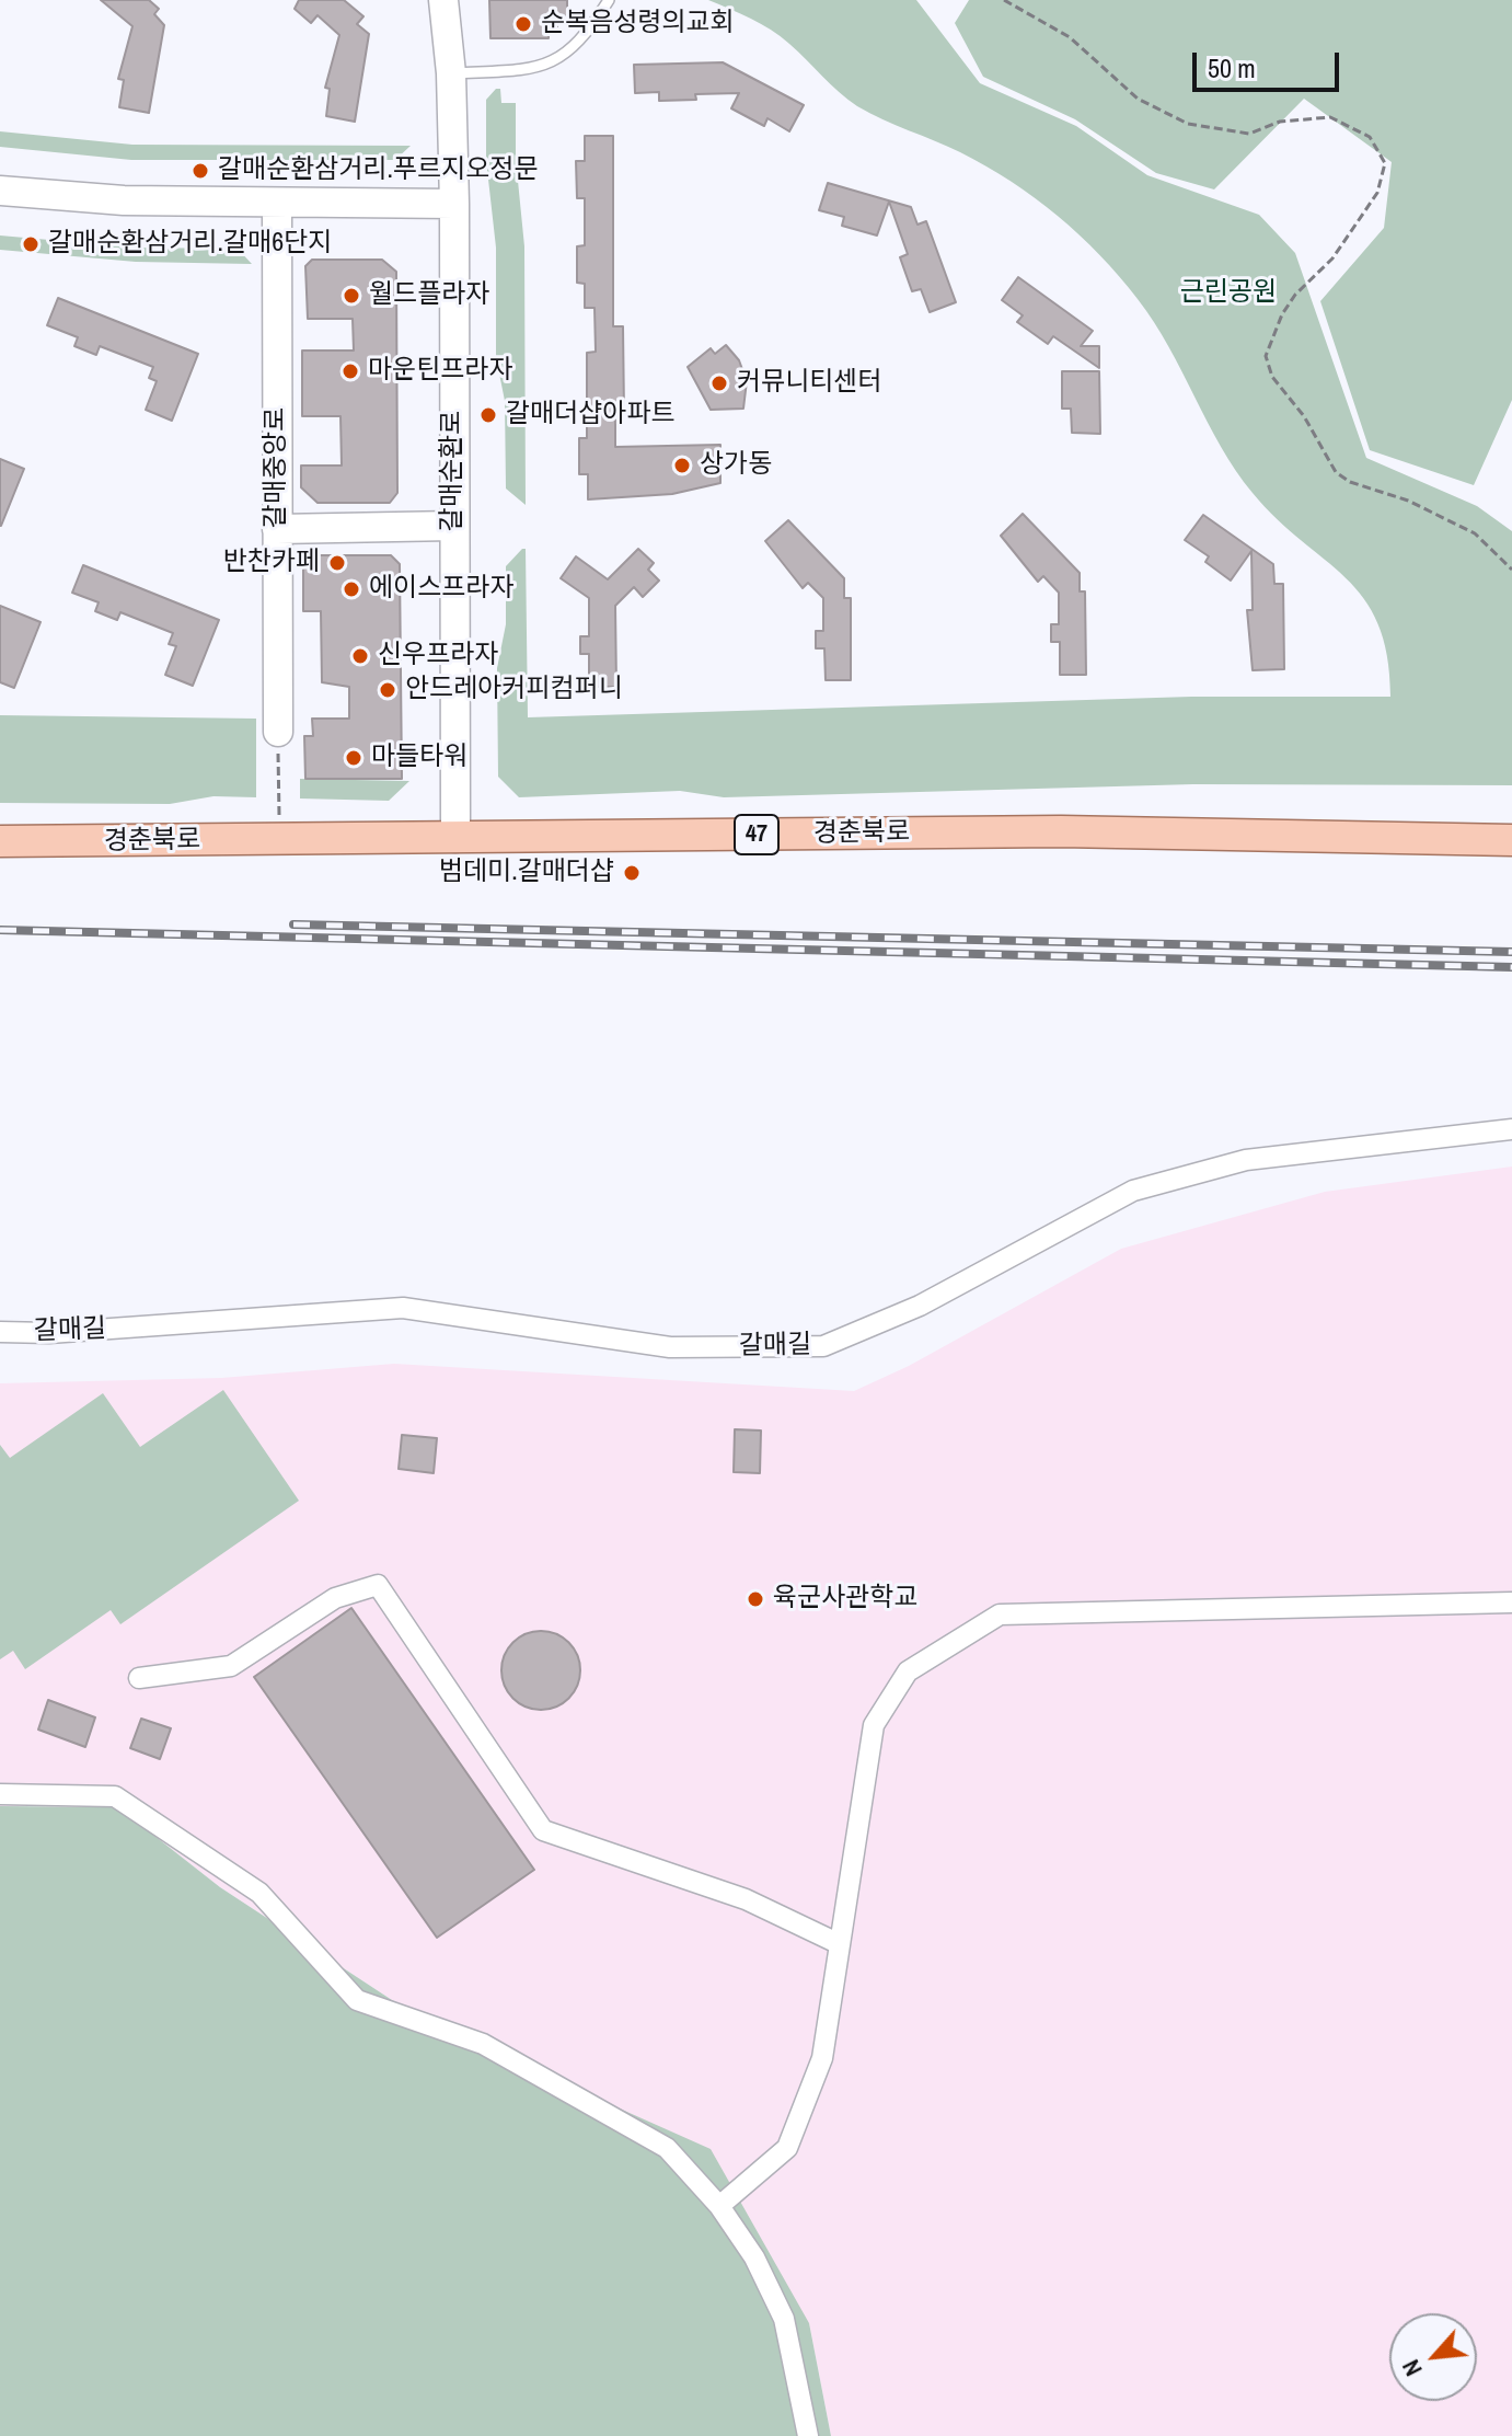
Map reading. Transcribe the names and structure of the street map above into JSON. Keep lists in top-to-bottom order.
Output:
{
  "streets": {
    "main road": ["경춘북로", "47"],
    "street": ["갈매중앙로", "갈매순환로", "갈매길"]
  },
  "crossings": [
    ["갈매순환로", "경춘북로"]
  ],
  "parks": ["근린공원"],
  "places": [
    "순복음성령의교회",
    "갈매순환삼거리.푸르지오정문",
    "갈매순환삼거리.갈매6단지",
    "월드플라자",
    "마운틴프라자",
    "커뮤니티센터",
    "갈매더샵아파트",
    "상가동",
    "반찬카페",
    "에이스프라자",
    "신우프라자",
    "안드레아커피컴퍼니",
    "마들타워",
    "범데미.갈매더샵",
    "육군사관학교"
  ],
  "scale_bar": "50 m",
  "north": "bottom left"
}
